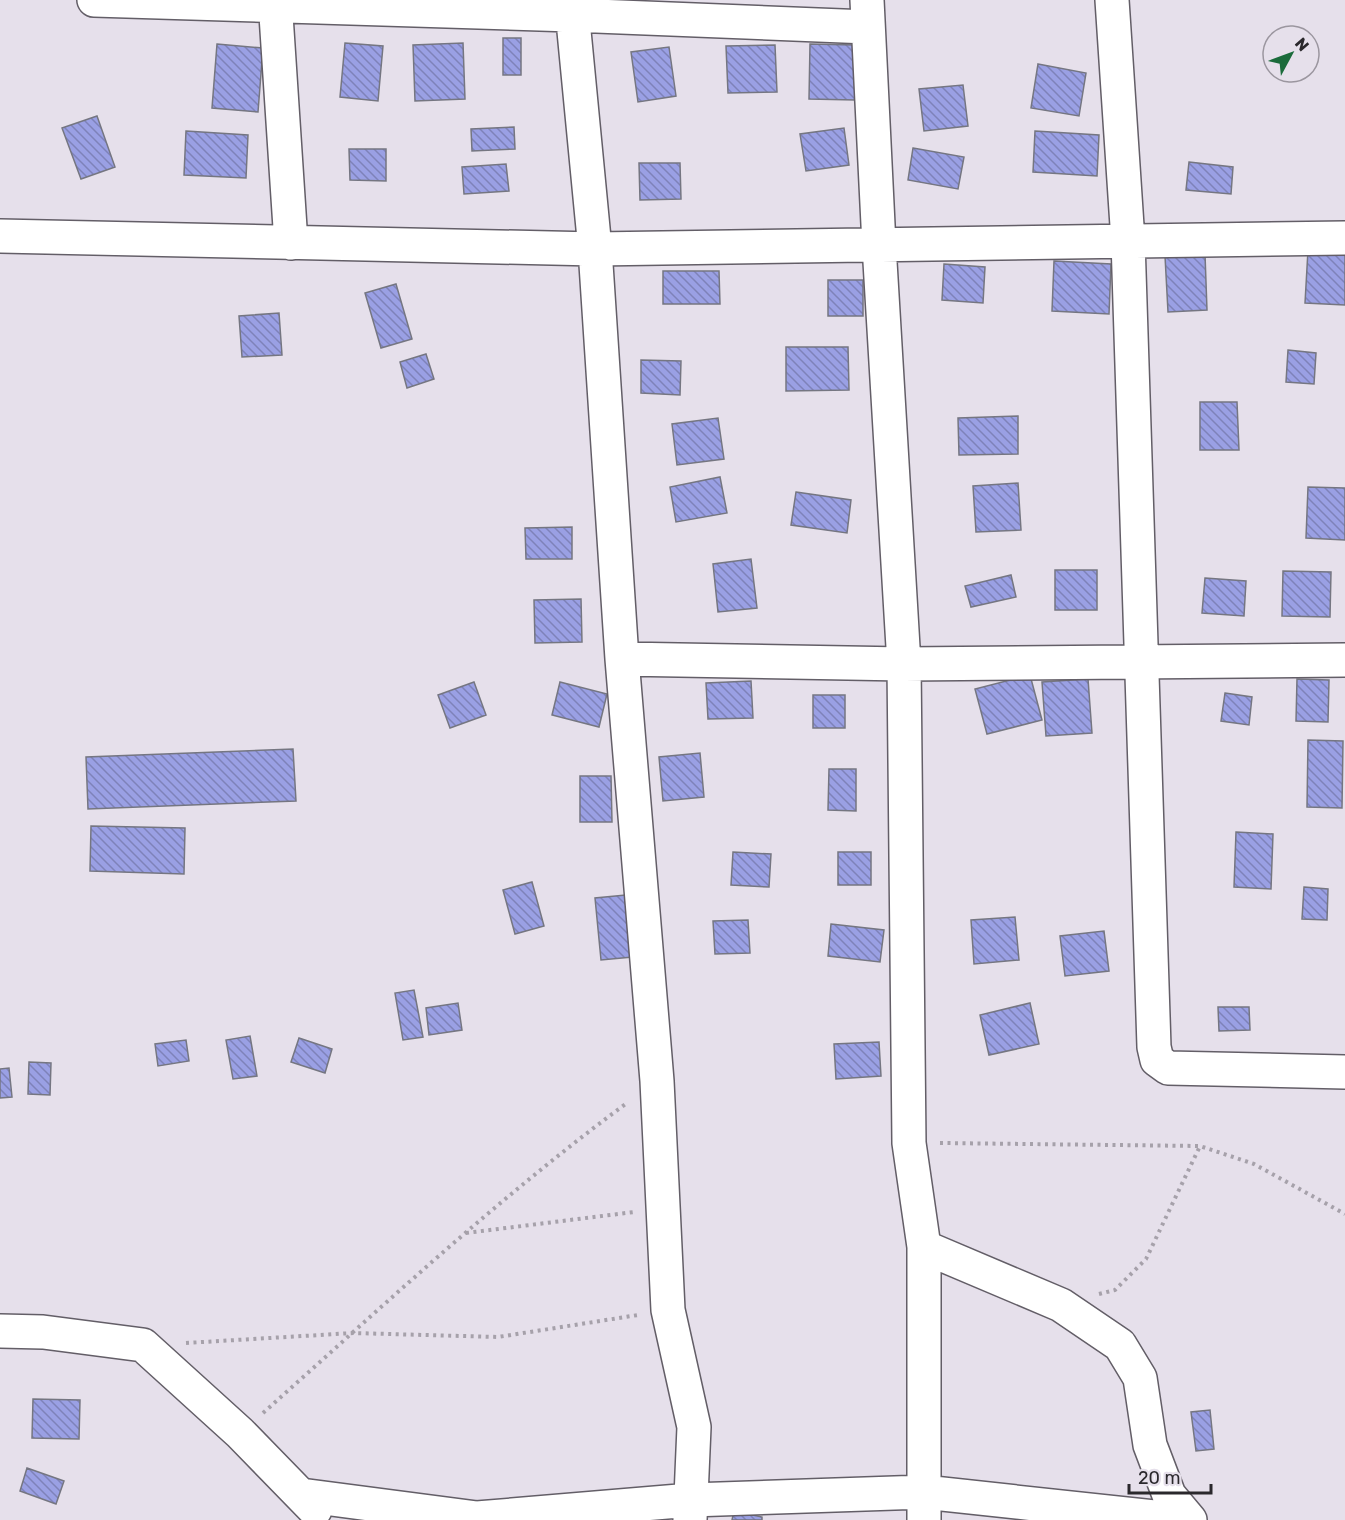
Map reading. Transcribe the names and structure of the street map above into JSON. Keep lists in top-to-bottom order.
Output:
{
  "scale_bar": "20 m",
  "north": "top right"
}
